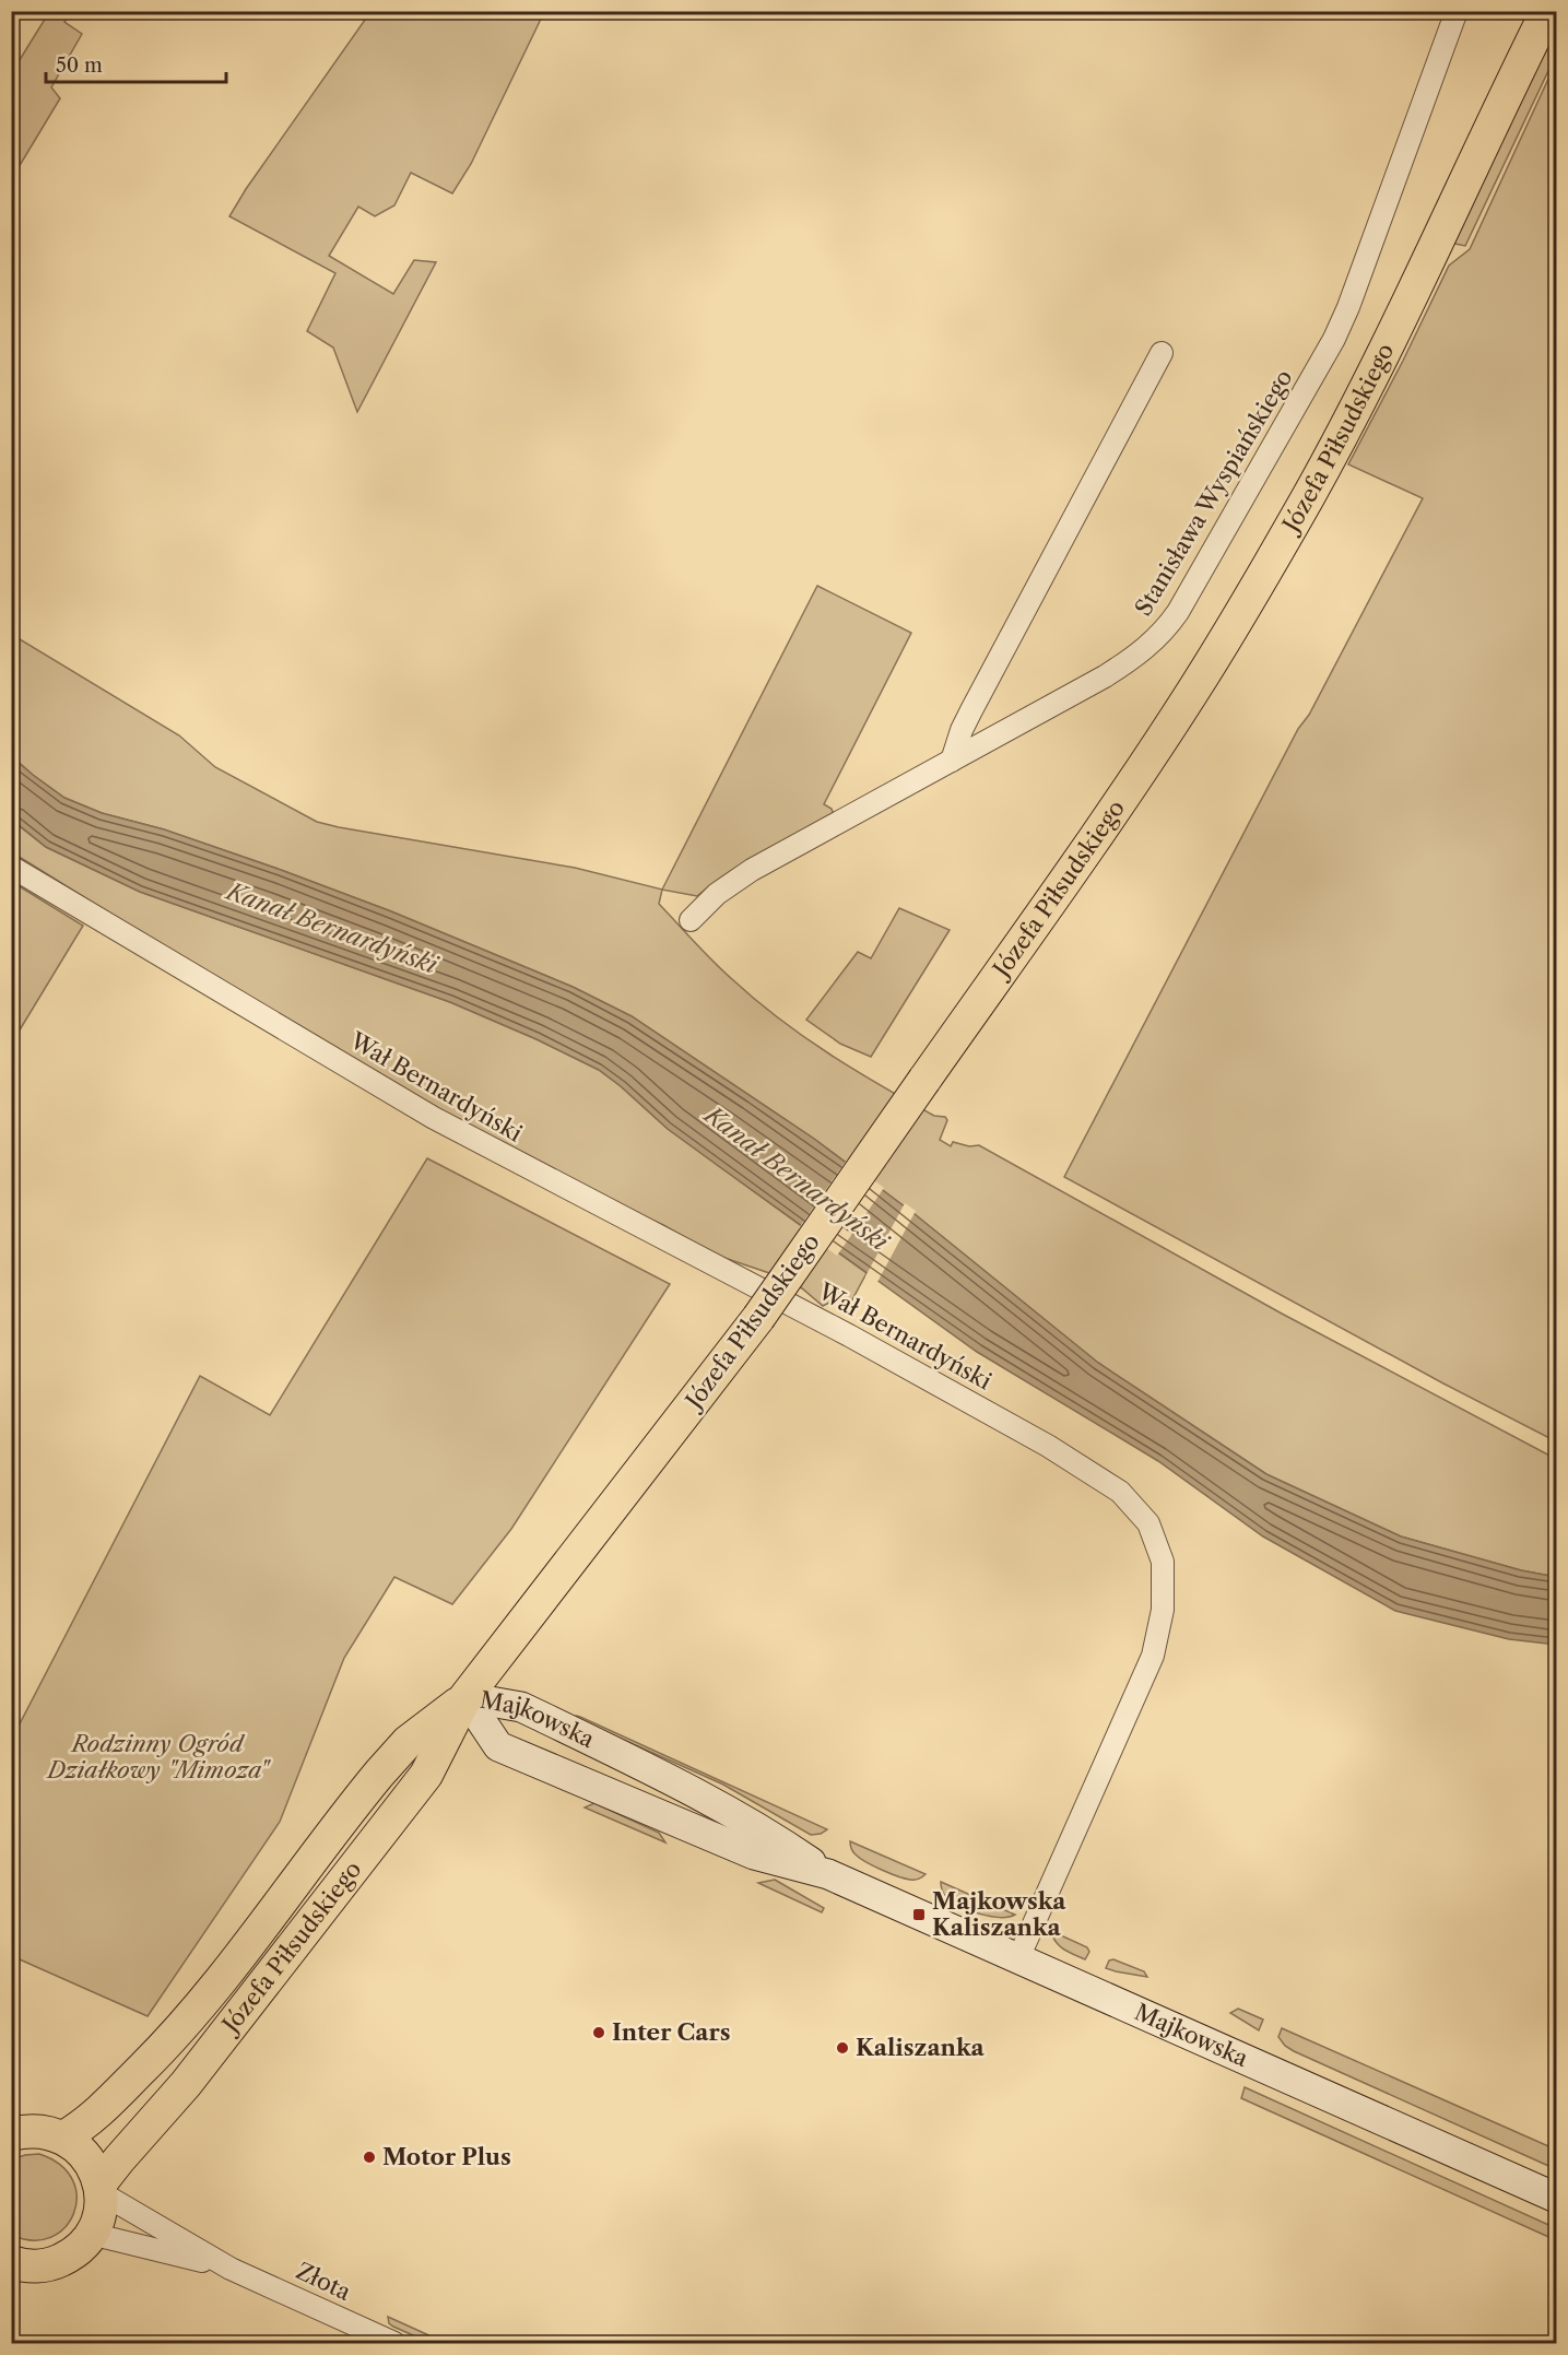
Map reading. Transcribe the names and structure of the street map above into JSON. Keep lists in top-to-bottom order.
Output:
{
  "streets": {
    "main road": ["Józefa Piłsudskiego", "Majkowska"],
    "street": ["Stanisława Wyspiańskiego", "Wał Bernardyński", "Złota"]
  },
  "crossings": [
    ["Józefa Piłsudskiego", "Majkowska"],
    ["Józefa Piłsudskiego", "Złota"],
    ["Wał Bernardyński", "Majkowska"]
  ],
  "water": ["Kanał Bernardyński"],
  "parks": ["Rodzinny Ogród Działkowy \"Mimoza\""],
  "places": {
    "transit": ["Majkowska Kaliszanka"],
    "other": ["Inter Cars", "Kaliszanka", "Motor Plus"]
  },
  "scale_bar": "50 m"
}
